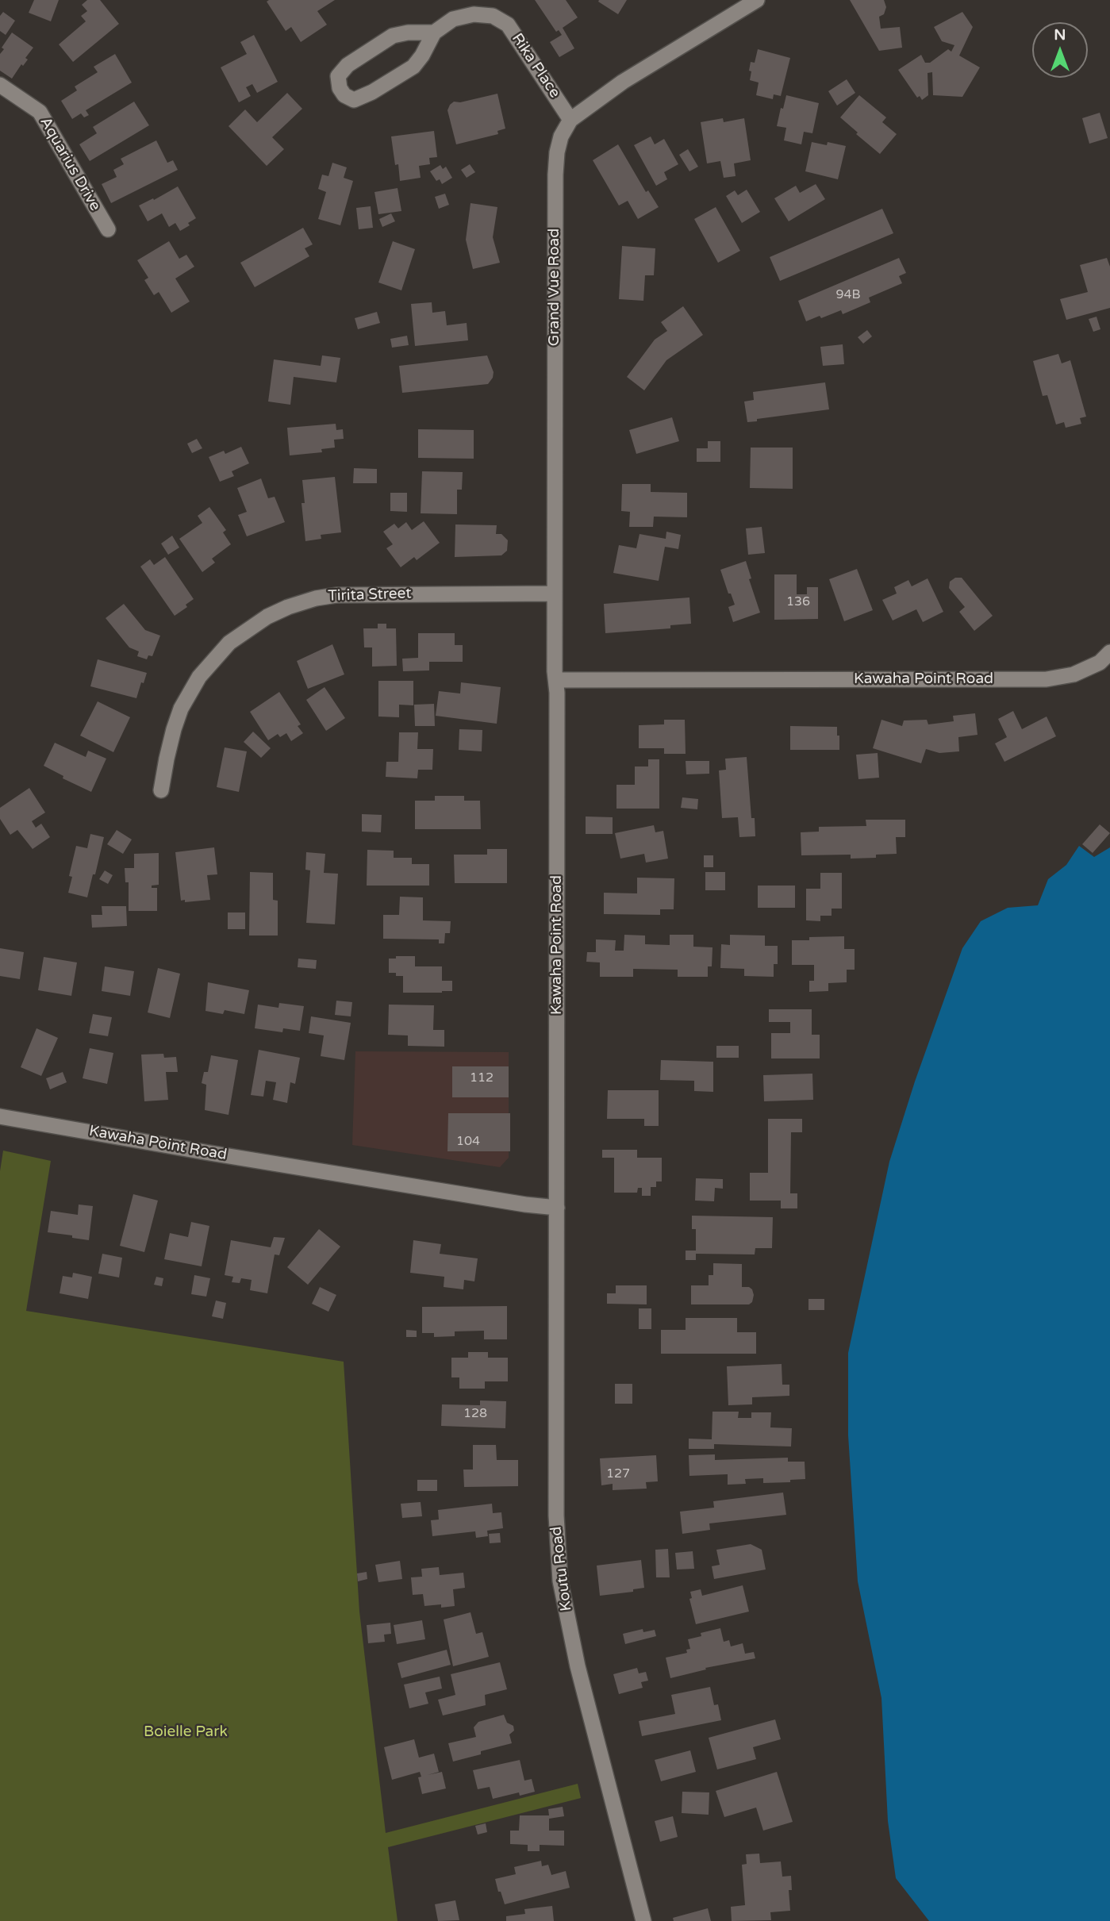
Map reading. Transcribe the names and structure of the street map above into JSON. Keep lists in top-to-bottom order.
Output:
{
  "streets": {
    "street": [
      "Rika Place",
      "Aquarius Drive",
      "Grand Vue Road",
      "Tirita Street",
      "Kawaha Point Road",
      "Koutu Road"
    ]
  },
  "crossings": [
    ["Rika Place", "Grand Vue Road"],
    ["Grand Vue Road", "Tirita Street"],
    ["Grand Vue Road", "Kawaha Point Road"],
    ["Kawaha Point Road", "Koutu Road"]
  ],
  "parks": ["Boielle Park"],
  "house_numbers": [
    "94B",
    "136",
    "112",
    "104",
    "128",
    "127"
  ],
  "north": "top"
}
